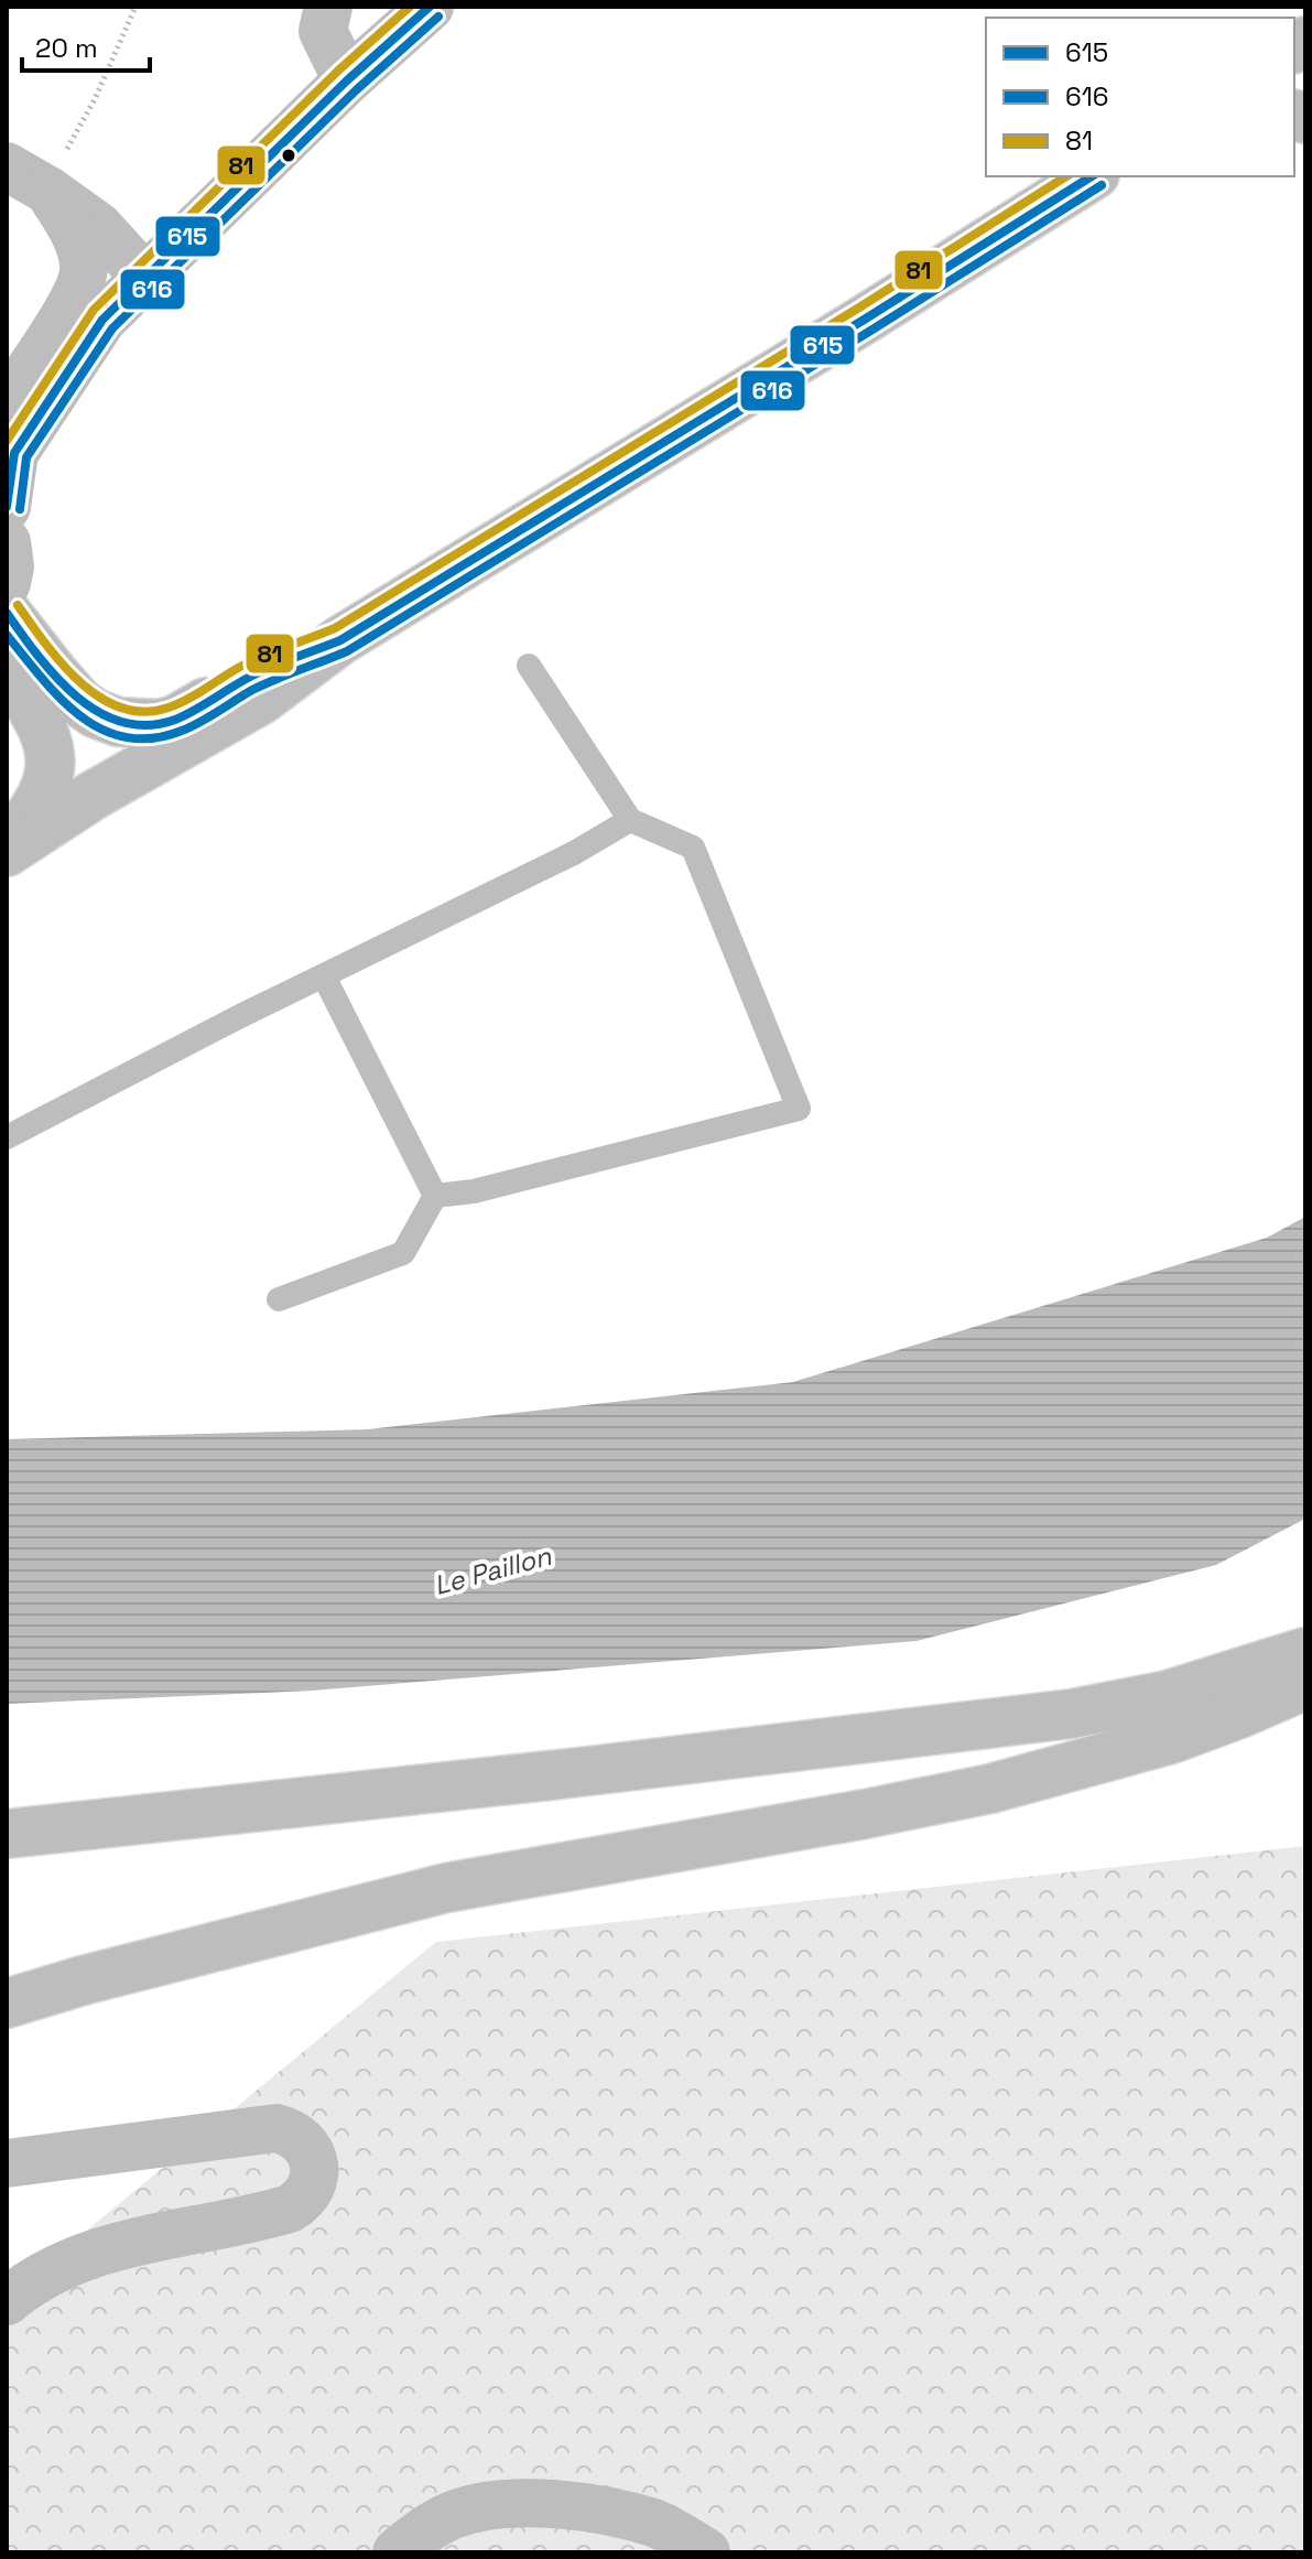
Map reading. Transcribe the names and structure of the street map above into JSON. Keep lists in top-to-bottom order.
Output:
{
  "water": ["Le Paillon"],
  "lines": ["transit line 615", "transit line 81", "transit line 616"],
  "legend": ["615", "616", "81"],
  "scale_bar": "20 m"
}
